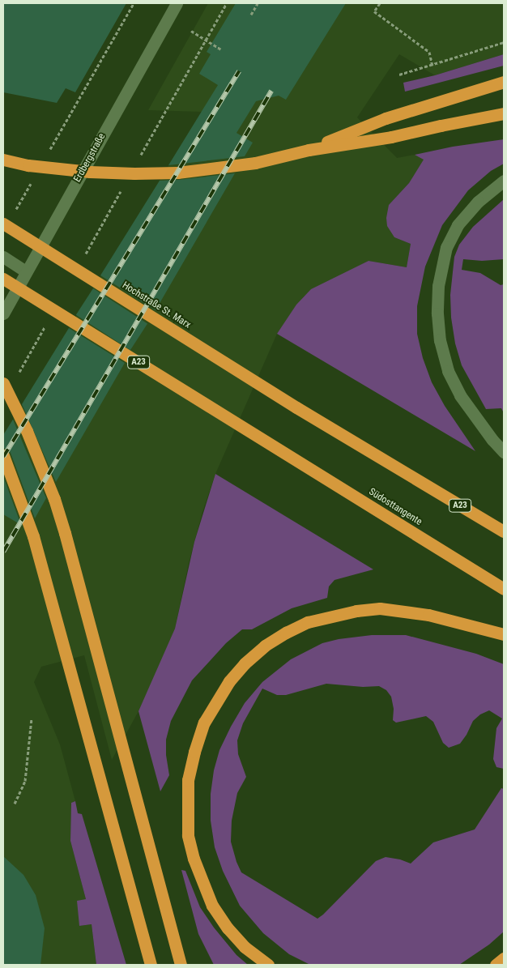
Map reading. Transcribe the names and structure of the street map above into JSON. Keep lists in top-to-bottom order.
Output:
{
  "streets": {
    "highway": ["Hochstraße St. Marx", "A23", "Südosttangente"],
    "street": ["Erdbergstraße"]
  }
}
